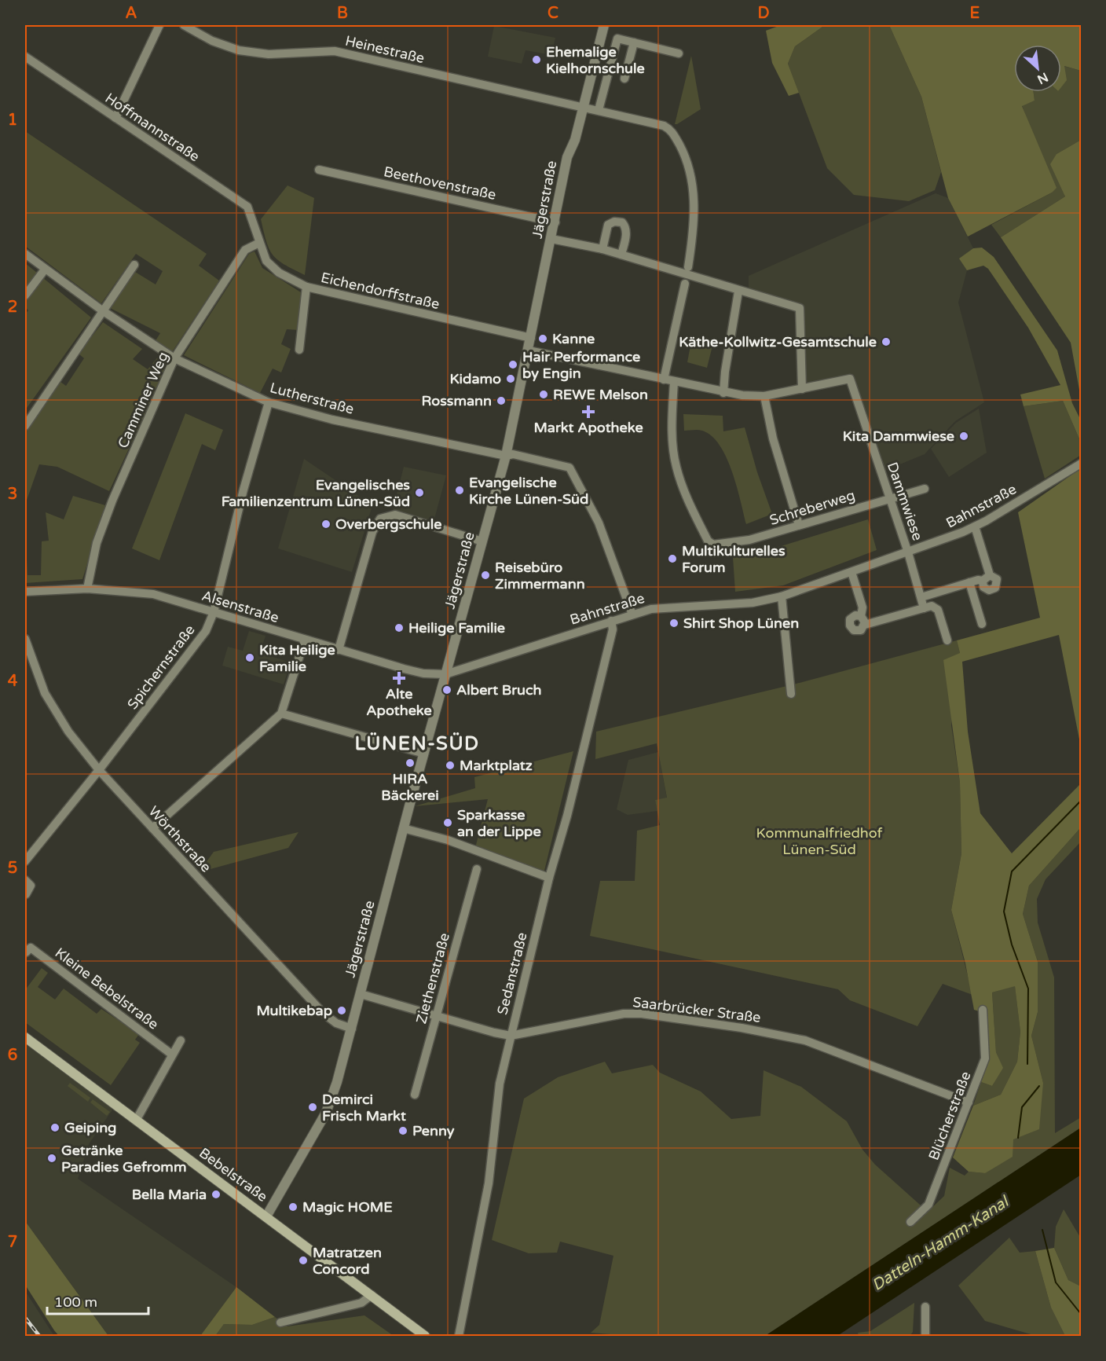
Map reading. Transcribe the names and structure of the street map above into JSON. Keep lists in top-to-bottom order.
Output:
{
  "streets": {
    "main road": ["Bebelstraße"],
    "street": [
      "Heinestraße",
      "Hoffmannstraße",
      "Beethovenstraße",
      "Jägerstraße",
      "Eichendorffstraße",
      "Lutherstraße",
      "Camminer Weg",
      "Dammwiese",
      "Bahnstraße",
      "Schreberweg",
      "Alsenstraße",
      "Spichernstraße",
      "Wörthstraße",
      "Sedanstraße",
      "Ziethenstraße",
      "Kleine Bebelstraße",
      "Saarbrücker Straße",
      "Blücherstraße"
    ]
  },
  "crossings": [
    ["Heinestraße", "Jägerstraße"],
    ["Hoffmannstraße", "Eichendorffstraße"],
    ["Beethovenstraße", "Jägerstraße"],
    ["Jägerstraße", "Eichendorffstraße"],
    ["Jägerstraße", "Lutherstraße"],
    ["Jägerstraße", "Bahnstraße"],
    ["Jägerstraße", "Alsenstraße"],
    ["Jägerstraße", "Wörthstraße"],
    ["Jägerstraße", "Saarbrücker Straße"],
    ["Jägerstraße", "Bebelstraße"],
    ["Eichendorffstraße", "Camminer Weg"],
    ["Lutherstraße", "Camminer Weg"],
    ["Lutherstraße", "Bahnstraße"],
    ["Lutherstraße", "Spichernstraße"],
    ["Camminer Weg", "Alsenstraße"],
    ["Dammwiese", "Bahnstraße"],
    ["Dammwiese", "Schreberweg"],
    ["Bahnstraße", "Alsenstraße"],
    ["Bahnstraße", "Sedanstraße"],
    ["Alsenstraße", "Spichernstraße"],
    ["Spichernstraße", "Wörthstraße"],
    ["Sedanstraße", "Saarbrücker Straße"],
    ["Ziethenstraße", "Saarbrücker Straße"],
    ["Saarbrücker Straße", "Blücherstraße"]
  ],
  "districts": ["LÜNEN-SÜD"],
  "water": ["Datteln-Hamm-Kanal"],
  "parks": ["Kommunalfriedhof Lünen-Süd"],
  "places": {
    "other": [
      "Ehemalige Kielhornschule",
      "Kanne",
      "Käthe-Kollwitz-Gesamtschule",
      "Hair Performance by Engin",
      "Kidamo",
      "REWE Melson",
      "Rossmann",
      "Kita Dammwiese",
      "Evangelische Kirche Lünen-Süd",
      "Evangelisches Familienzentrum Lünen-Süd",
      "Overbergschule",
      "Multikulturelles Forum",
      "Reisebüro Zimmermann",
      "Shirt Shop Lünen",
      "Heilige Familie",
      "Kita Heilige Familie",
      "Albert Bruch",
      "HIRA Bäckerei",
      "Marktplatz",
      "Sparkasse an der Lippe",
      "Multikebap",
      "Demirci Frisch Markt",
      "Geiping",
      "Penny",
      "Getränke Paradies Gefromm",
      "Bella Maria",
      "Magic HOME",
      "Matratzen Concord"
    ],
    "health": ["Markt Apotheke", "Alte Apotheke"]
  },
  "scale_bar": "100 m",
  "north": "bottom right",
  "grid": {
    "columns": [
      "A",
      "B",
      "C",
      "D",
      "E"
    ],
    "rows": [
      "1",
      "2",
      "3",
      "4",
      "5",
      "6",
      "7"
    ]
  }
}
